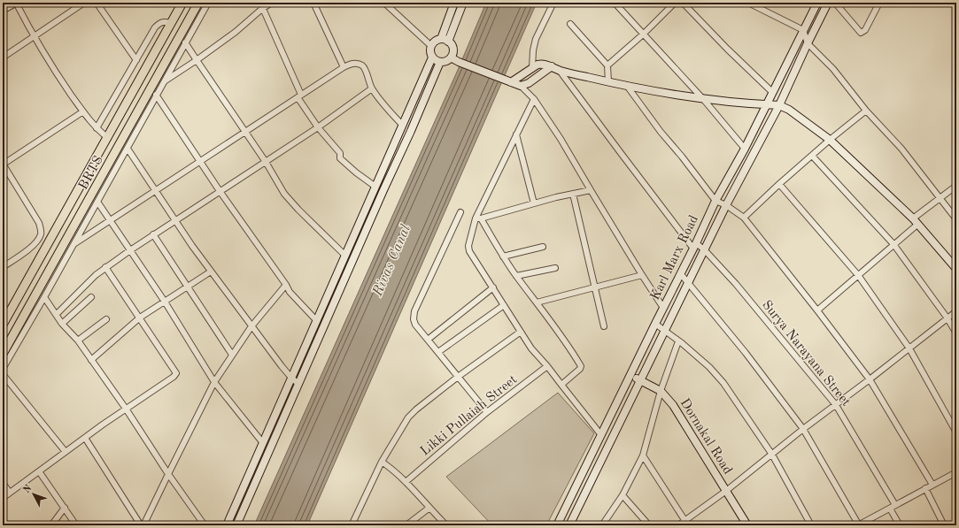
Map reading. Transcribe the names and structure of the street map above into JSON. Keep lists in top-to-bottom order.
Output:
{
  "streets": {
    "main road": ["BRTS"],
    "street": [
      "Karl Marx Road",
      "Surya Narayana Street",
      "Likki Pullaiah Street",
      "Dornakal Road"
    ]
  },
  "crossings": [
    ["Karl Marx Road", "Surya Narayana Street"],
    ["Karl Marx Road", "Dornakal Road"]
  ],
  "water": ["Rivas Canal"],
  "north": "top left"
}
